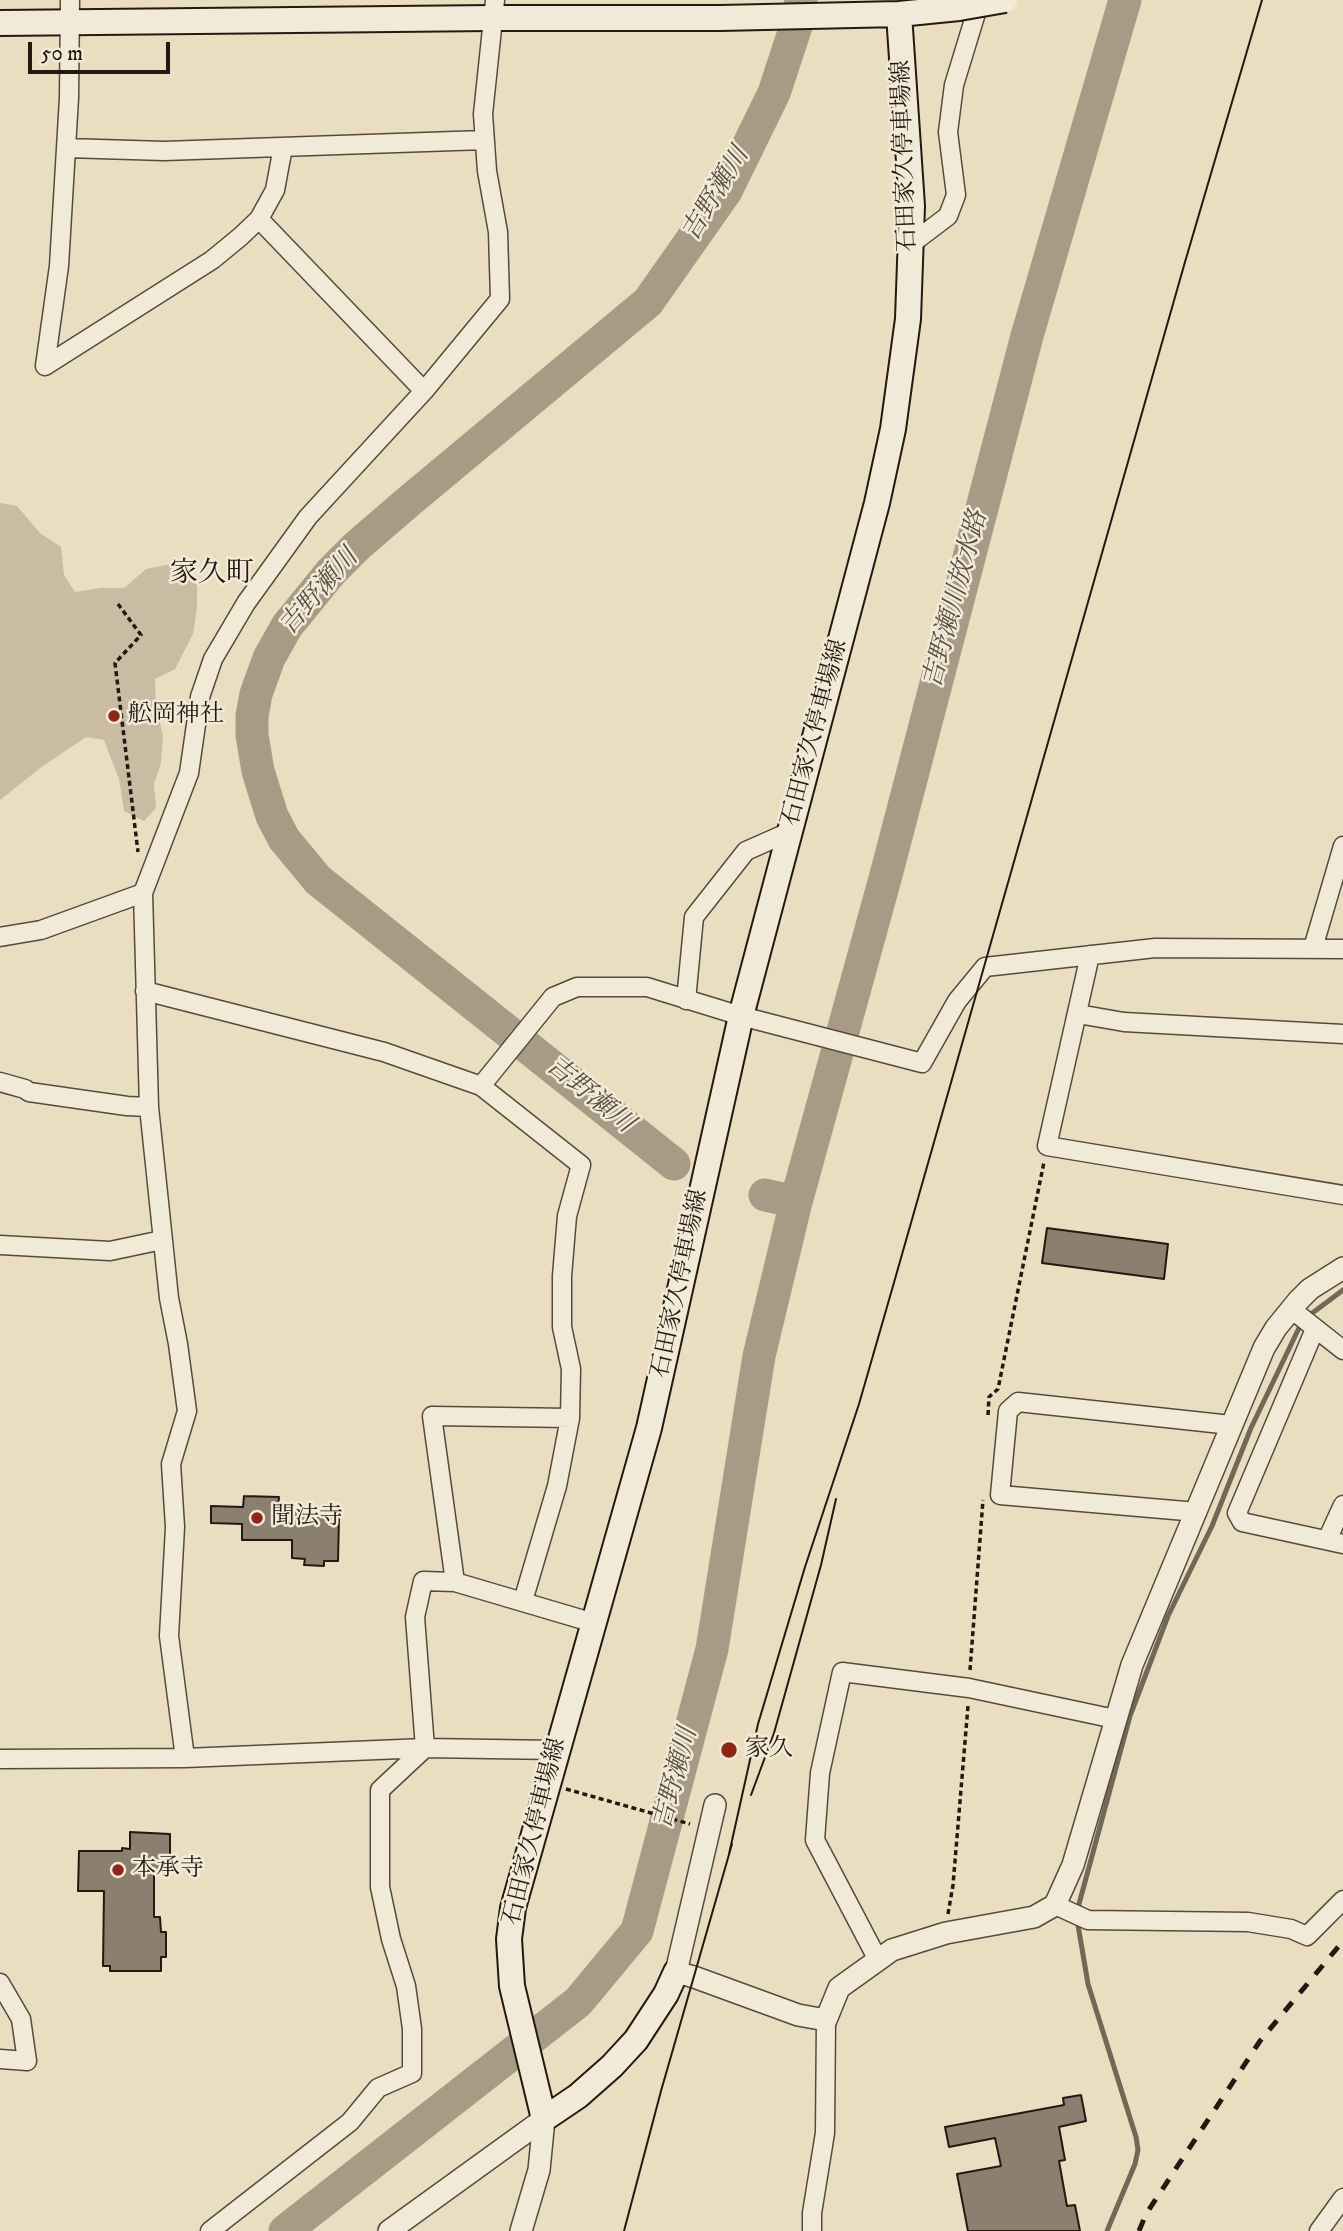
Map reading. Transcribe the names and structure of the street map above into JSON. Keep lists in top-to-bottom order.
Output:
{
  "streets": {
    "main road": ["石田家久停車場線"]
  },
  "districts": ["家久町"],
  "water": ["吉野瀬川", "吉野瀬川放水路"],
  "places": [
    "舩岡神社",
    "聞法寺",
    "家久",
    "本承寺"
  ],
  "scale_bar": "50 m"
}
